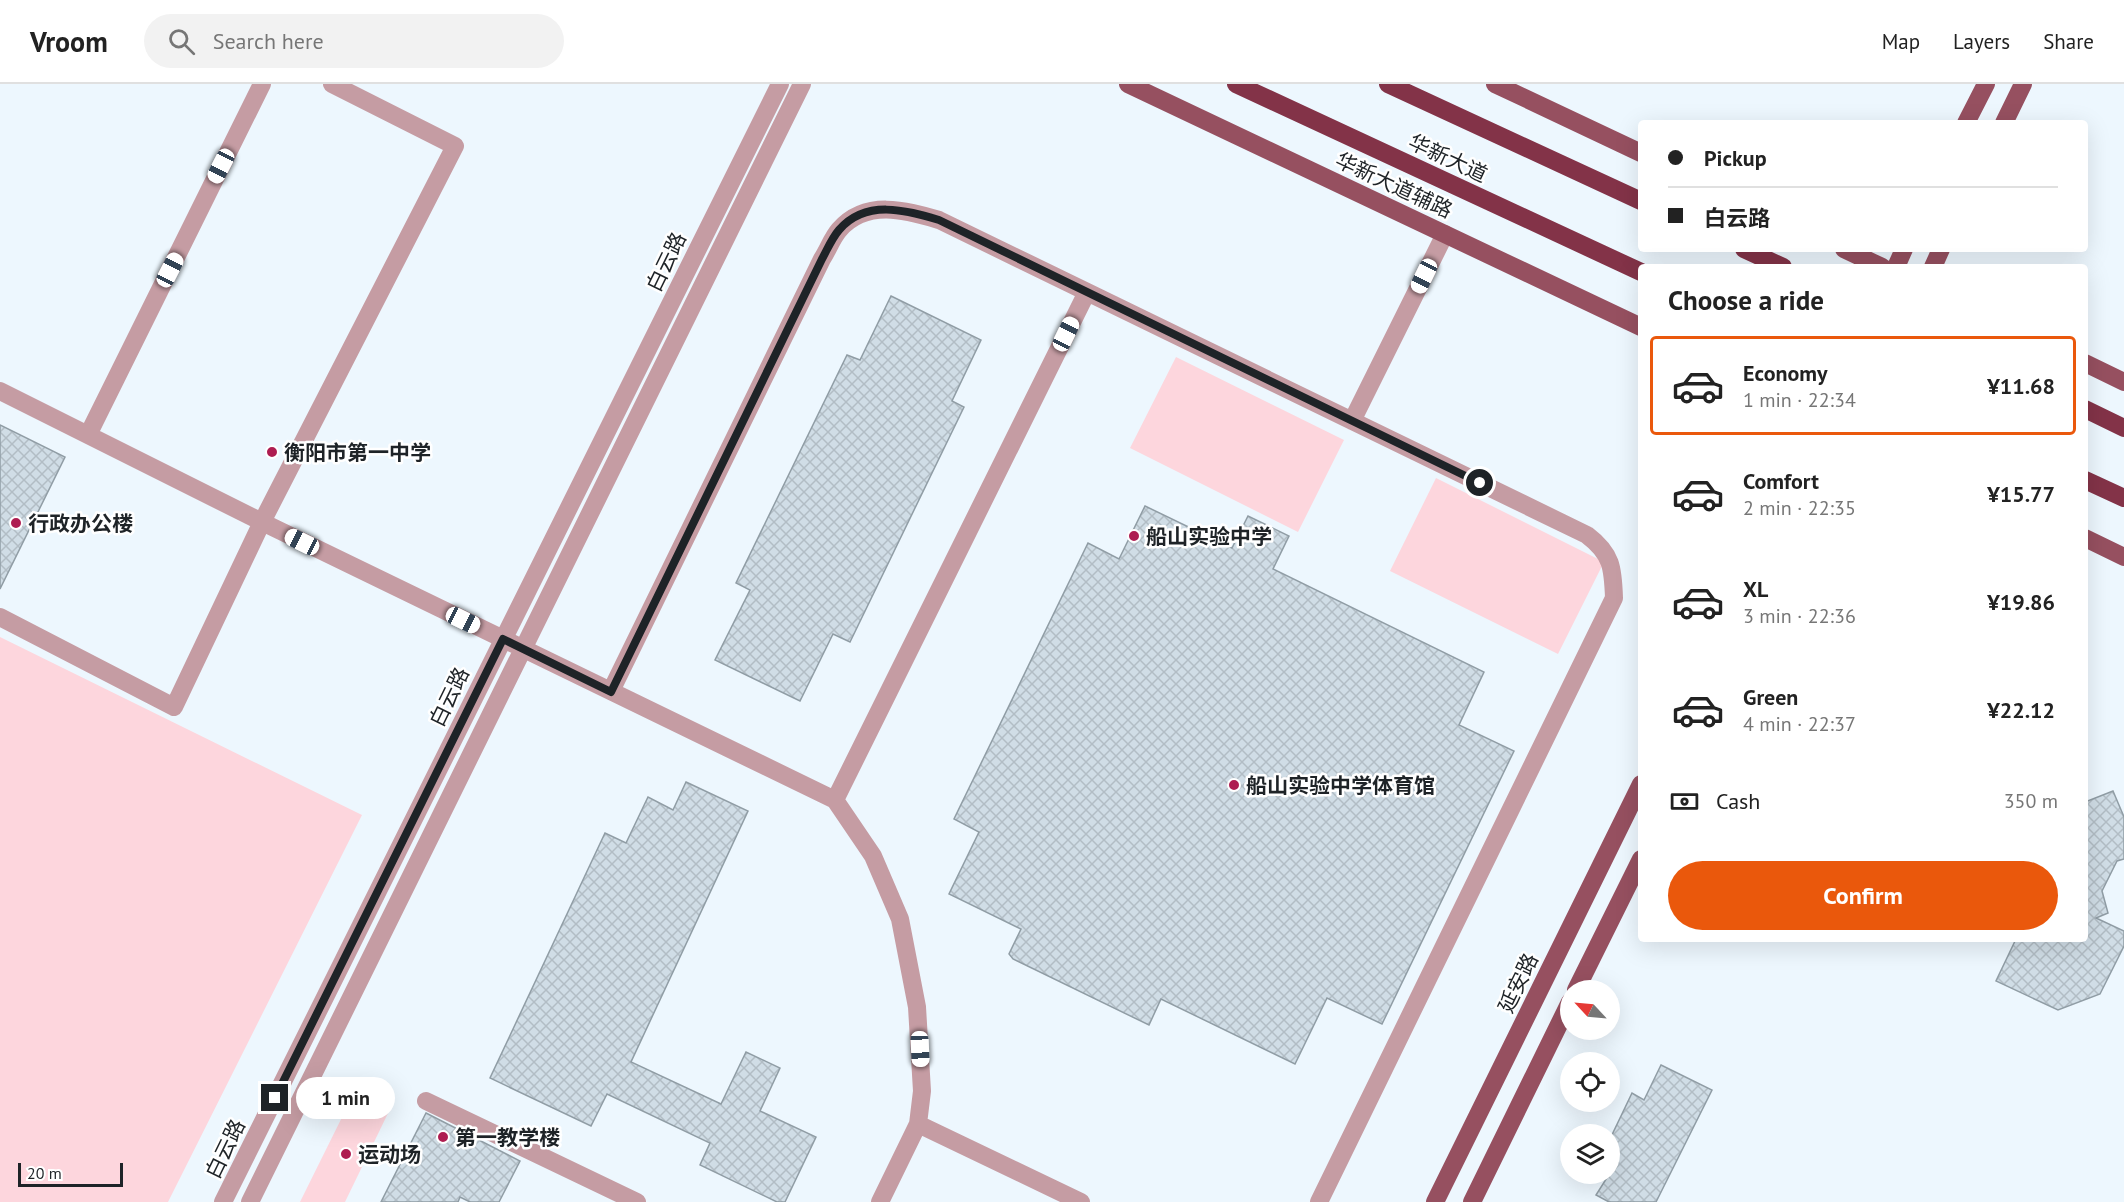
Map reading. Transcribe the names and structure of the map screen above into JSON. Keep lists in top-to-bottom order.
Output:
{
  "streets": {
    "highway": ["华新大道"],
    "main road": ["华新大道辅路", "延安路"],
    "street": ["白云路"]
  },
  "places": [
    "衡阳市第一中学",
    "行政办公楼",
    "船山实验中学",
    "船山实验中学体育馆",
    "第一教学楼",
    "运动场"
  ],
  "scale_bar": "20 m",
  "north": "top left",
  "page": {
    "header": "Vroom",
    "search": "Search here",
    "nav": ["Map", "Layers", "Share"],
    "banner": ["Pickup", "白云路"],
    "heading": "Choose a ride",
    "list": [
      {
        "name": "Economy",
        "note": "1 min · 22:34",
        "value": "¥11.68"
      },
      {
        "name": "Comfort",
        "note": "2 min · 22:35",
        "value": "¥15.77"
      },
      {
        "name": "XL",
        "note": "3 min · 22:36",
        "value": "¥19.86"
      },
      {
        "name": "Green",
        "note": "4 min · 22:37",
        "value": "¥22.12"
      }
    ],
    "pay": ["Cash", "350 m"],
    "buttons": "Confirm",
    "bubble": "1 min",
    "scale": "20 m"
  }
}
